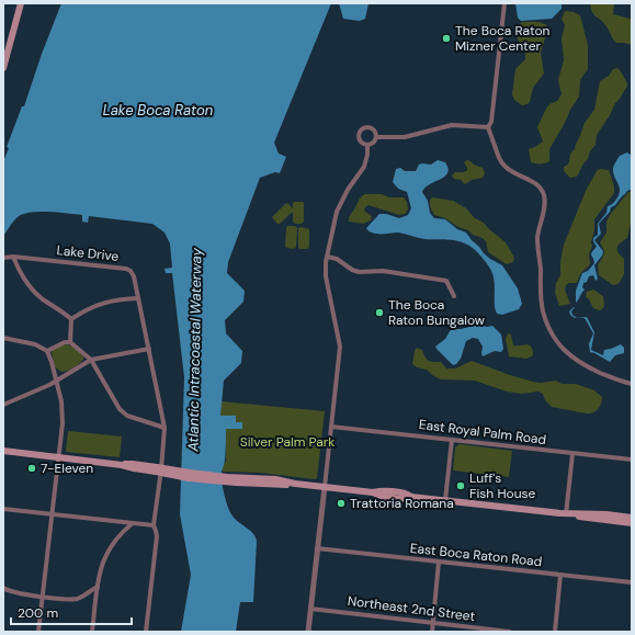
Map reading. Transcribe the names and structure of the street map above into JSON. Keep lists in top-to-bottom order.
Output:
{
  "streets": {
    "street": [
      "Lake Drive",
      "East Royal Palm Road",
      "East Boca Raton Road",
      "Northeast 2nd Street"
    ]
  },
  "water": ["Lake Boca Raton", "Atlantic Intracoastal Waterway"],
  "parks": ["Silver Palm Park"],
  "places": [
    "The Boca Raton Mizner Center",
    "The Boca Raton Bungalow",
    "7-Eleven",
    "Luff's Fish House",
    "Trattoria Romana"
  ],
  "scale_bar": "200 m"
}
